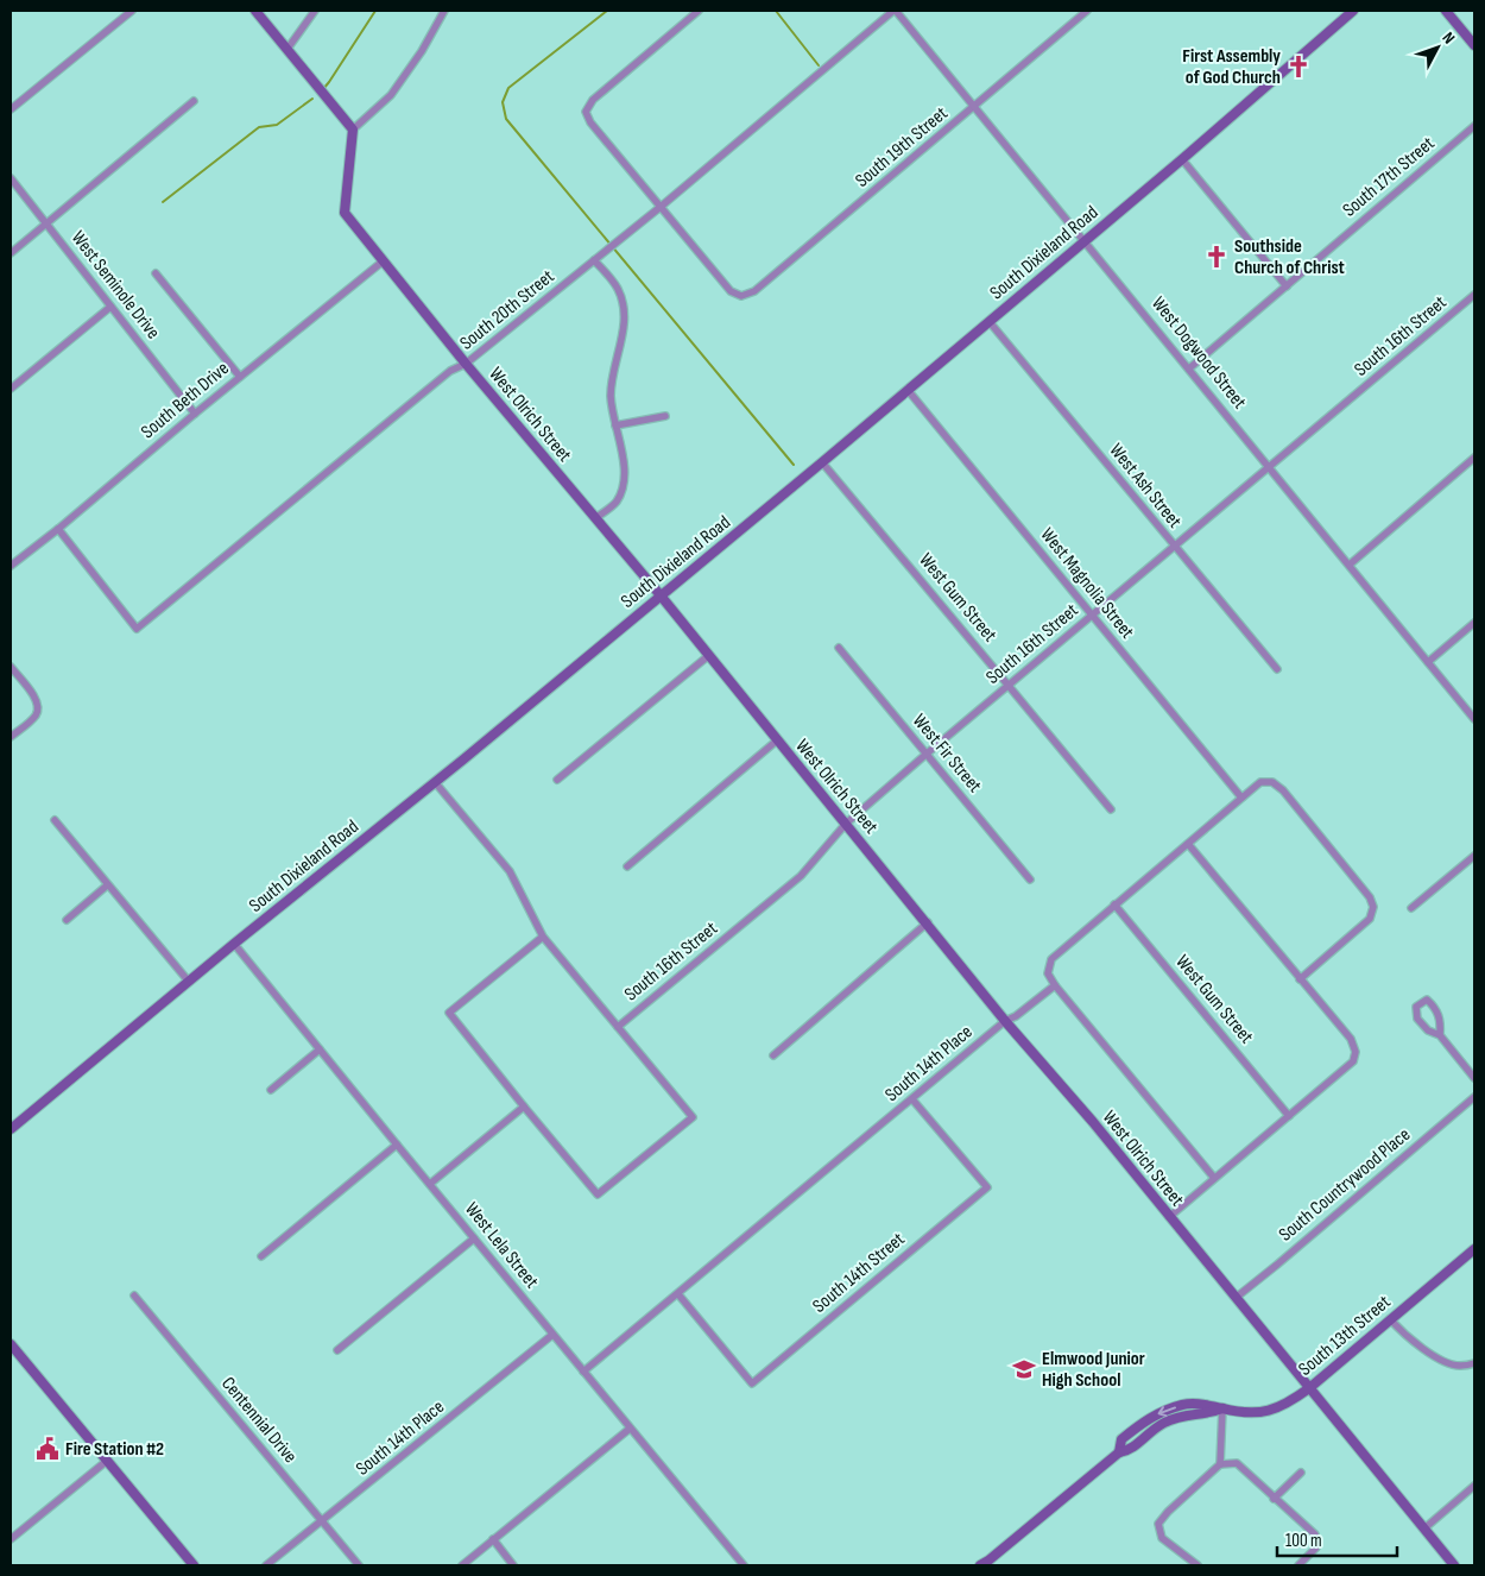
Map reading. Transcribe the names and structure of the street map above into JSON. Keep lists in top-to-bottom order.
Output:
{
  "streets": {
    "street": [
      "South 19th Street",
      "South 17th Street",
      "South Dixieland Road",
      "West Seminole Drive",
      "South 20th Street",
      "South 16th Street",
      "West Dogwood Street",
      "South Beth Drive",
      "West Olrich Street",
      "West Ash Street",
      "West Magnolia Street",
      "West Gum Street",
      "West Fir Street",
      "South 14th Place",
      "South Countrywood Place",
      "West Lela Street",
      "South 14th Street",
      "South 13th Street",
      "Centennial Drive"
    ]
  },
  "crossings": [
    ["South 19th Street", "South 20th Street"],
    ["South 19th Street", "West Dogwood Street"],
    ["South 17th Street", "West Dogwood Street"],
    ["South Dixieland Road", "West Dogwood Street"],
    ["South Dixieland Road", "West Olrich Street"],
    ["South Dixieland Road", "West Ash Street"],
    ["South Dixieland Road", "West Magnolia Street"],
    ["South Dixieland Road", "West Gum Street"],
    ["South Dixieland Road", "West Lela Street"],
    ["West Seminole Drive", "South Beth Drive"],
    ["South 20th Street", "West Dogwood Street"],
    ["South 20th Street", "South Beth Drive"],
    ["South 20th Street", "West Olrich Street"],
    ["South 16th Street", "West Dogwood Street"],
    ["South 16th Street", "West Olrich Street"],
    ["South 16th Street", "West Ash Street"],
    ["South 16th Street", "West Magnolia Street"],
    ["South 16th Street", "West Gum Street"],
    ["South 16th Street", "West Fir Street"],
    ["South Beth Drive", "West Olrich Street"],
    ["West Olrich Street", "South 14th Place"],
    ["West Olrich Street", "South Countrywood Place"],
    ["West Olrich Street", "South 13th Street"],
    ["South 14th Place", "West Lela Street"],
    ["South 14th Place", "South 14th Street"],
    ["South 14th Place", "Centennial Drive"]
  ],
  "places": {
    "church": ["First Assembly of God Church", "Southside Church of Christ"],
    "school or university": ["Elmwood Junior High School"],
    "public building": ["Fire Station #2"]
  },
  "scale_bar": "100 m",
  "north": "top right"
}
